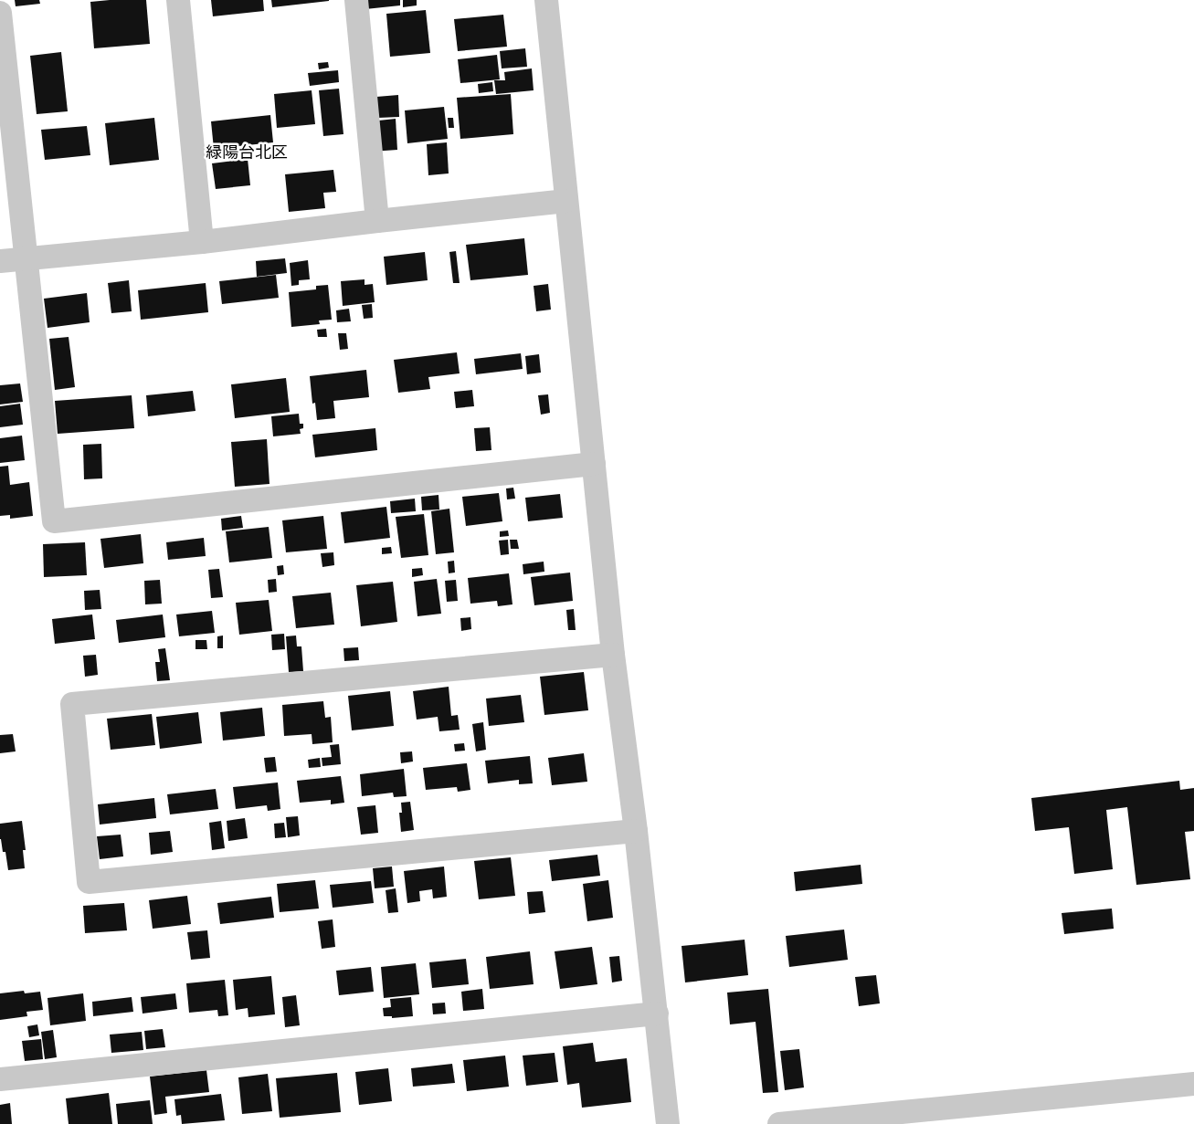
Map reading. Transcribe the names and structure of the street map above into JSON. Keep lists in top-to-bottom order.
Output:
{
  "districts": ["緑陽台北区"]
}
